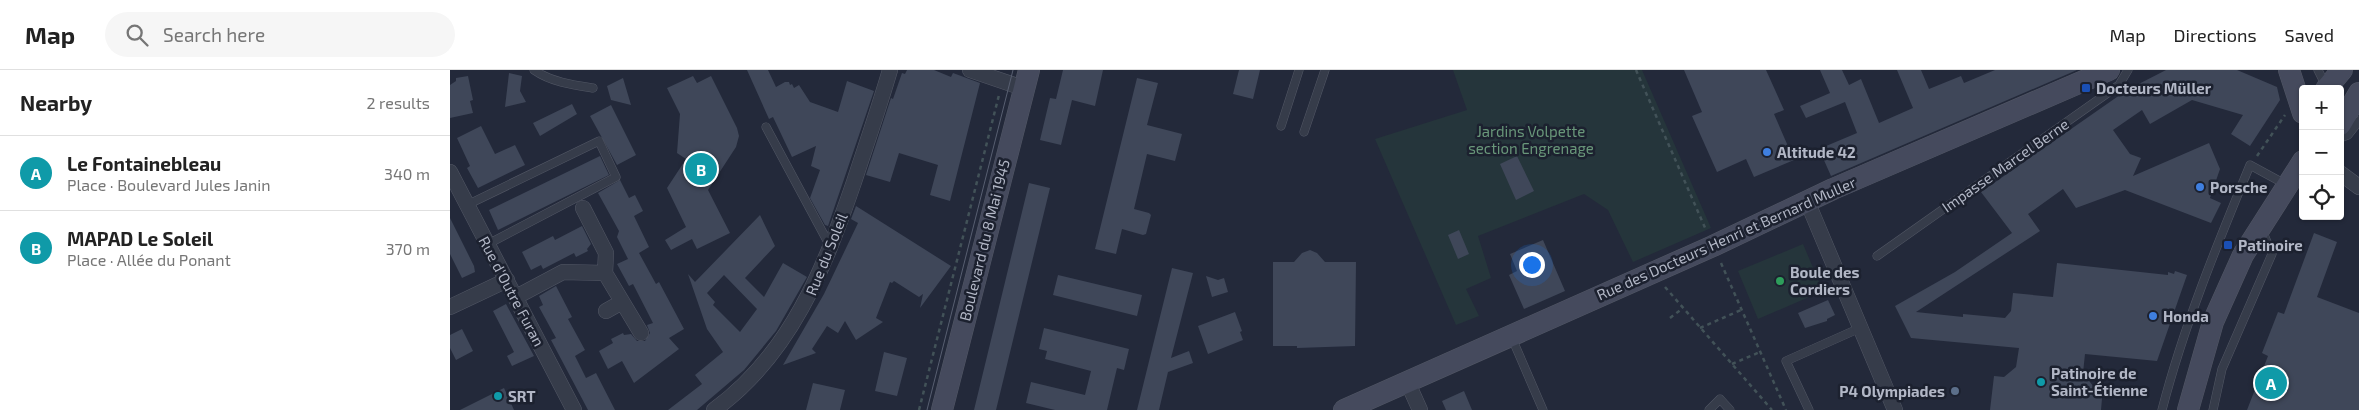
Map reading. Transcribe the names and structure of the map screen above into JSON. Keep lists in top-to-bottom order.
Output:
{
  "streets": {
    "main road": ["Rue des Docteurs Henri et Bernard Muller", "Boulevard du 8 Mai 1945"],
    "street": ["Rue du Soleil", "Rue d'Outre Furan"],
    "lane": ["Impasse Marcel Berne"]
  },
  "parks": ["Jardins Volpette section Engrenage"],
  "places": {
    "transit": ["Docteurs Müller", "Patinoire"],
    "other": [
      "Altitude 42",
      "Porsche",
      "Boule des Cordiers",
      "Honda",
      "Patinoire de Saint-Étienne",
      "P4 Olympiades",
      "SRT"
    ]
  },
  "page": {
    "header": "Map",
    "search": "Search here",
    "nav": ["Map", "Directions", "Saved"],
    "heading": ["Nearby", "2 results"],
    "map_buttons": ["+", "−"],
    "list": [
      {
        "mark": "A",
        "name": "Le Fontainebleau",
        "note": "Place · Boulevard Jules Janin",
        "value": "340 m"
      },
      {
        "mark": "B",
        "name": "MAPAD Le Soleil",
        "note": "Place · Allée du Ponant",
        "value": "370 m"
      }
    ],
    "pins": ["B", "A"]
  }
}
